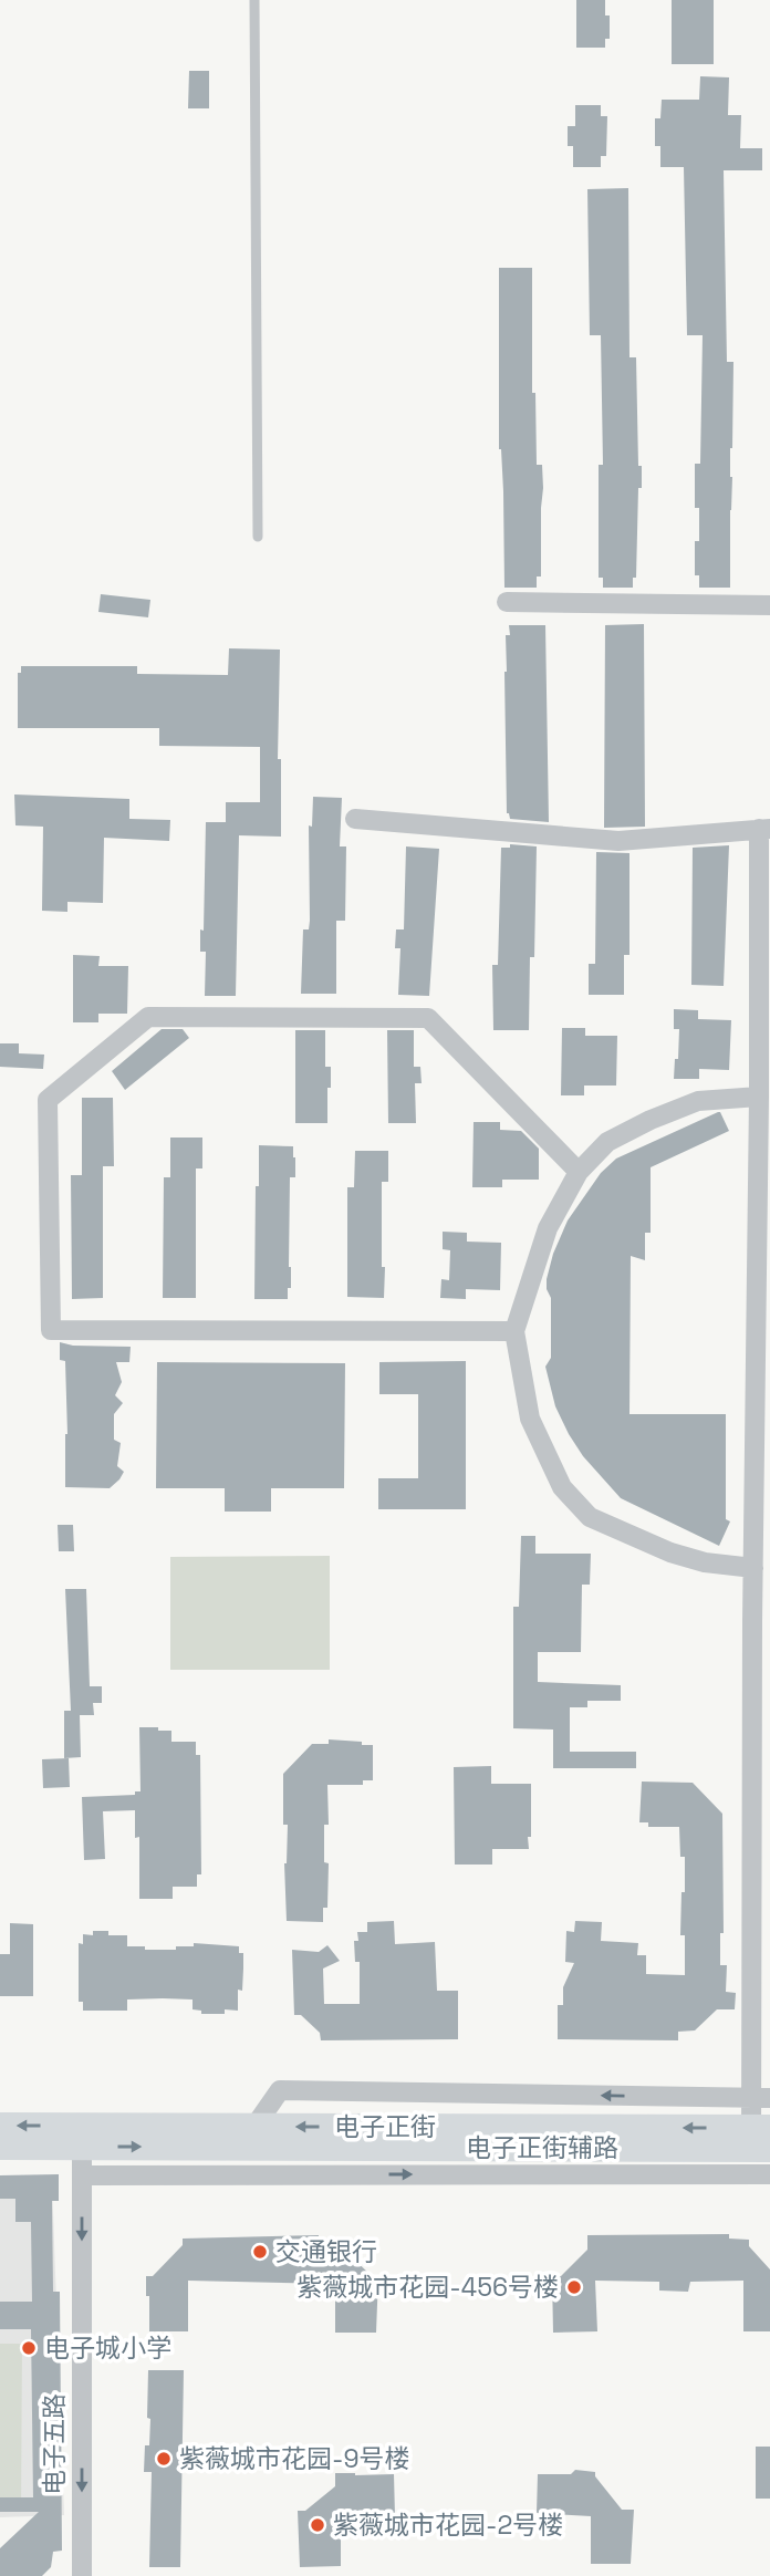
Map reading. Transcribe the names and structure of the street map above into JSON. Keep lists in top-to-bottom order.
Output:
{
  "streets": {
    "main road": ["电子正街"],
    "street": ["电子正街辅路", "电子五路"]
  },
  "crossings": [
    ["电子正街", "电子正街辅路"],
    ["电子正街", "电子五路"],
    ["电子正街辅路", "电子五路"]
  ],
  "one_way": ["电子五路"],
  "places": [
    "交通银行",
    "紫薇城市花园-456号楼",
    "电子城小学",
    "紫薇城市花园-9号楼",
    "紫薇城市花园-2号楼"
  ]
}
